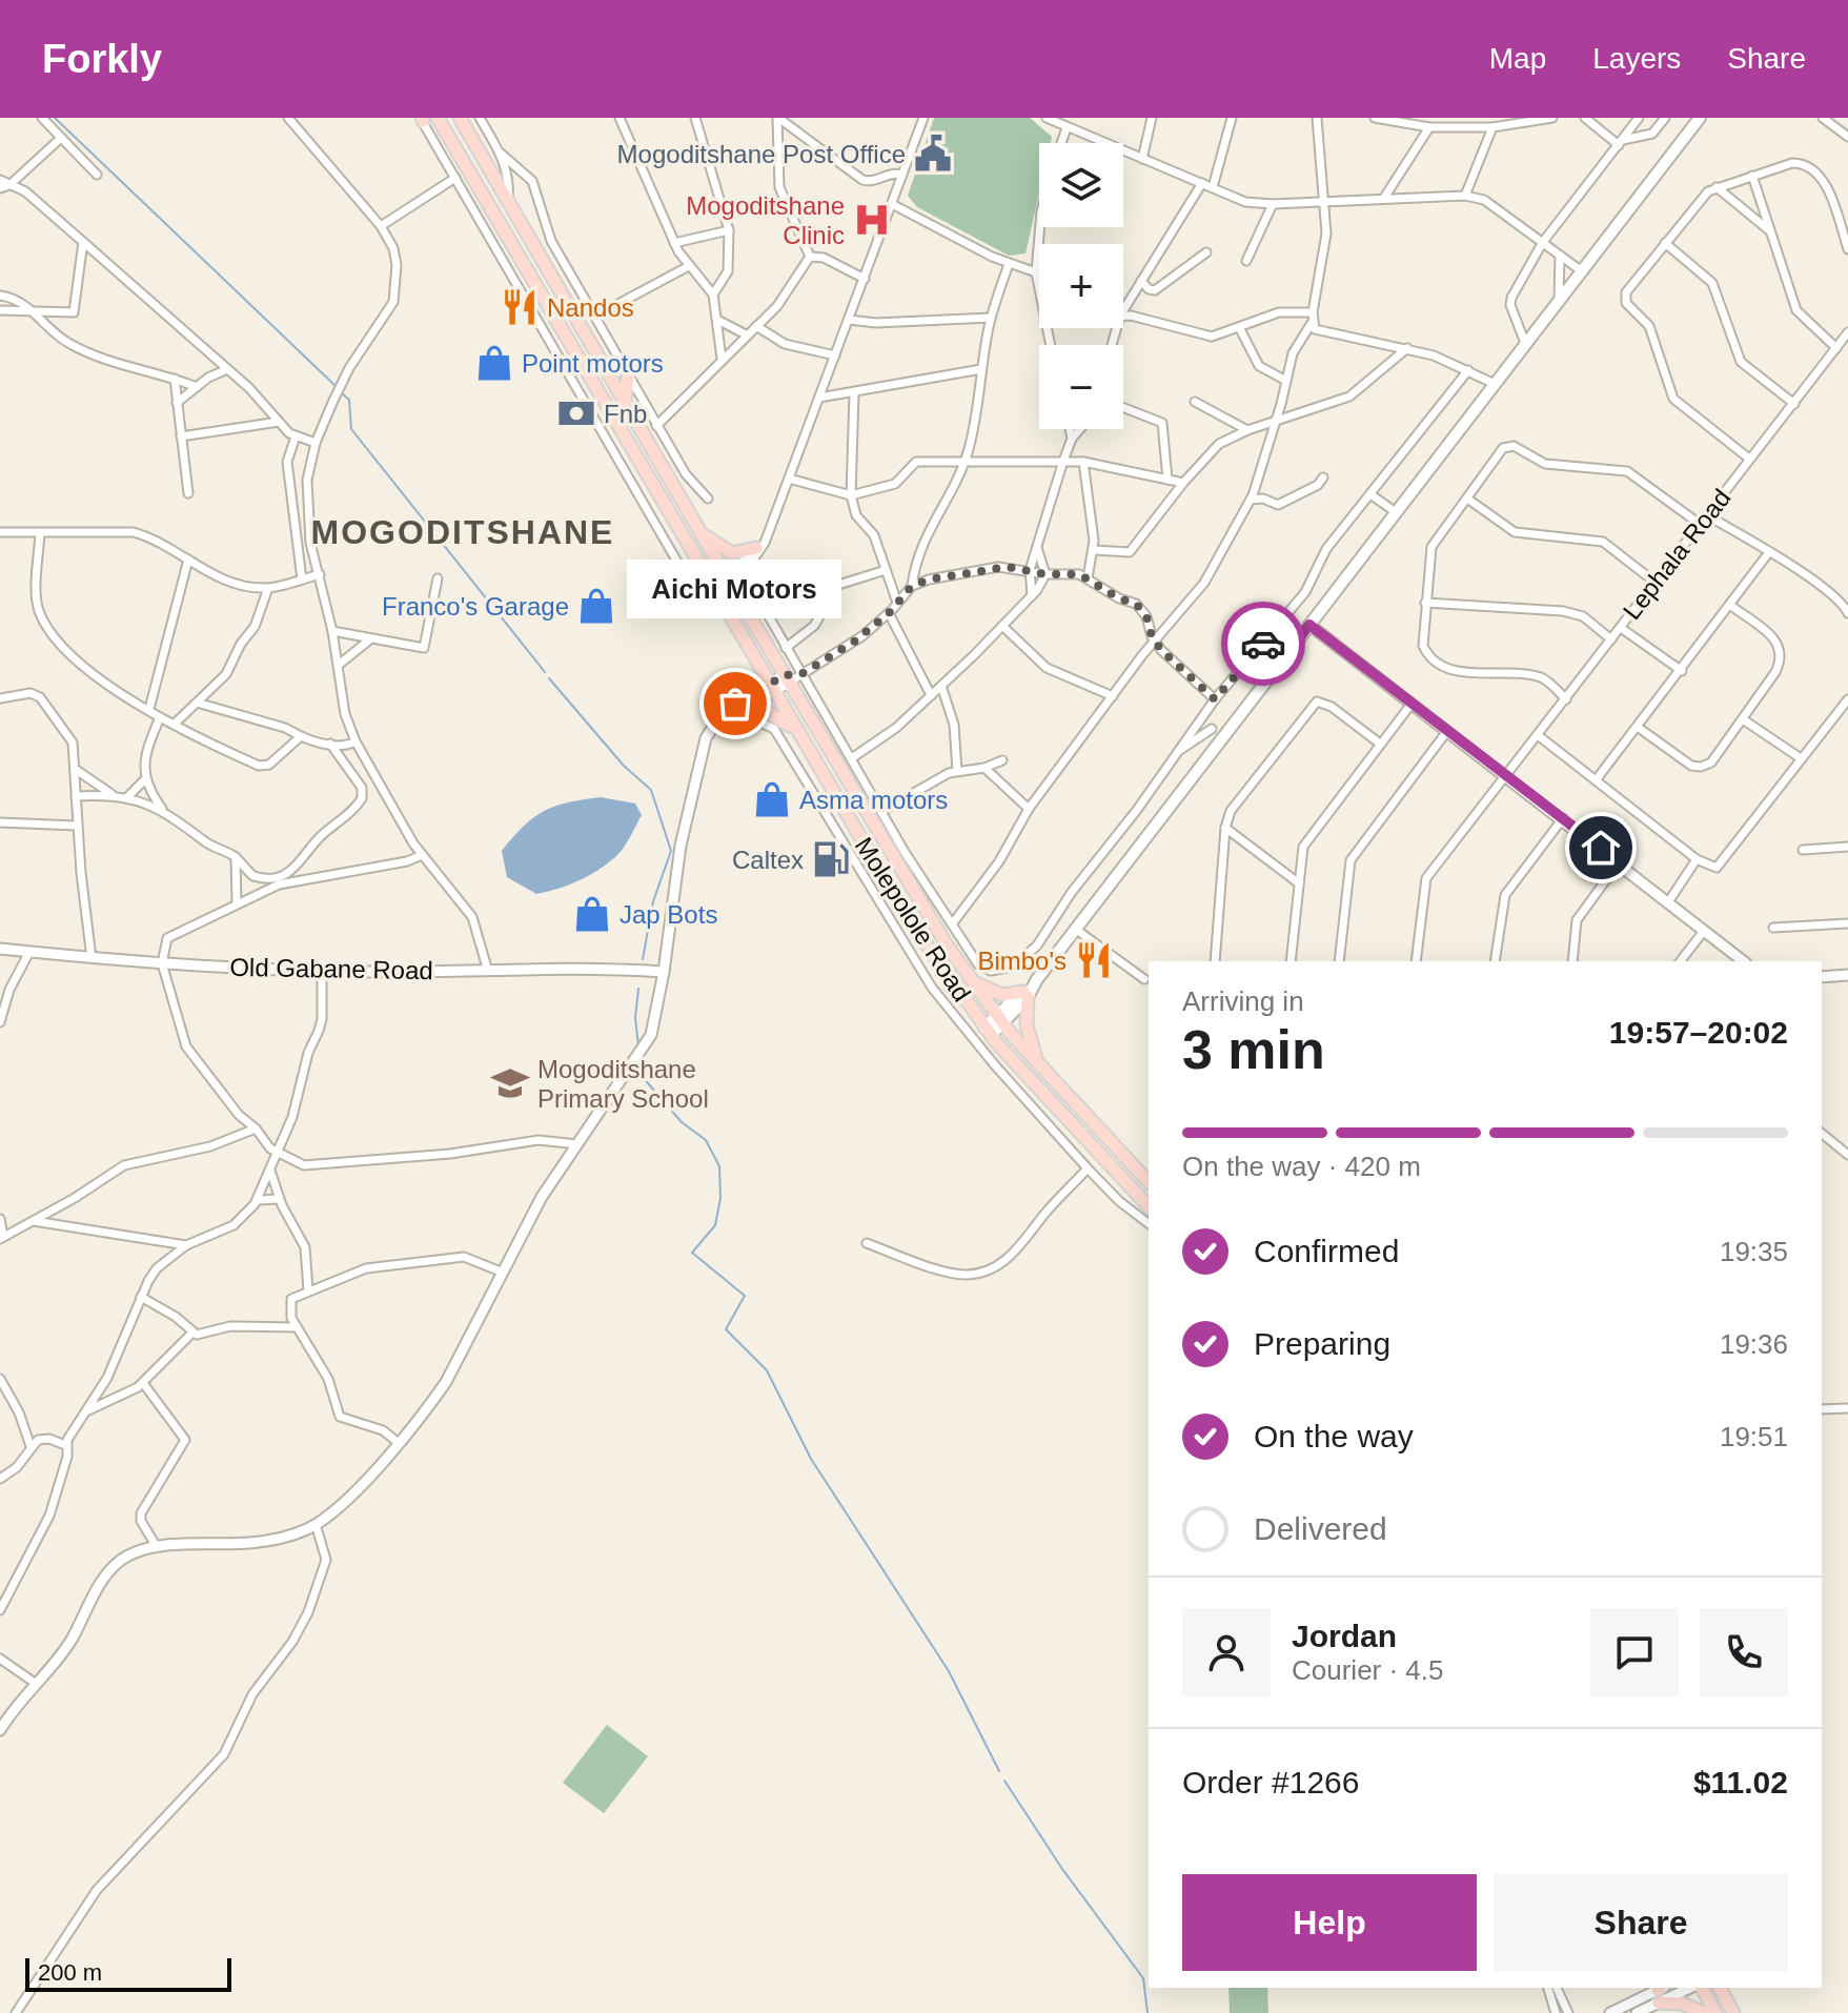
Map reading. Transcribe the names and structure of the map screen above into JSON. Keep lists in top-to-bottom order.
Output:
{
  "streets": {
    "main road": ["Molepolole Road"],
    "street": ["Lephala Road", "Old Gabane Road"]
  },
  "districts": ["MOGODITSHANE"],
  "places": {
    "public building": ["Mogoditshane Post Office"],
    "hospital": ["Mogoditshane Clinic"],
    "restaurant": ["Nandos", "Bimbo's"],
    "shop": [
      "Point motors",
      "Franco's Garage",
      "Asma motors",
      "Jap Bots"
    ],
    "bank": ["Fnb"],
    "other": ["Aichi Motors"],
    "fuel station": ["Caltex"],
    "school or university": ["Mogoditshane Primary School"]
  },
  "scale_bar": "200 m",
  "page": {
    "header": "Forkly",
    "nav": ["Map", "Layers", "Share"],
    "map_buttons": ["+", "−"],
    "bubble": "Aichi Motors",
    "heading": ["3 min", "Arriving in", "19:57–20:02"],
    "panel": [
      "Jordan",
      "Courier · 4.5",
      "Order #1266",
      "$11.02"
    ],
    "bar": "On the way · 420 m",
    "list": [
      ["Confirmed", "19:35"],
      ["Preparing", "19:36"],
      ["On the way", "19:51"],
      "Delivered"
    ],
    "buttons": ["Help", "Share"],
    "scale": "200 m"
  }
}
